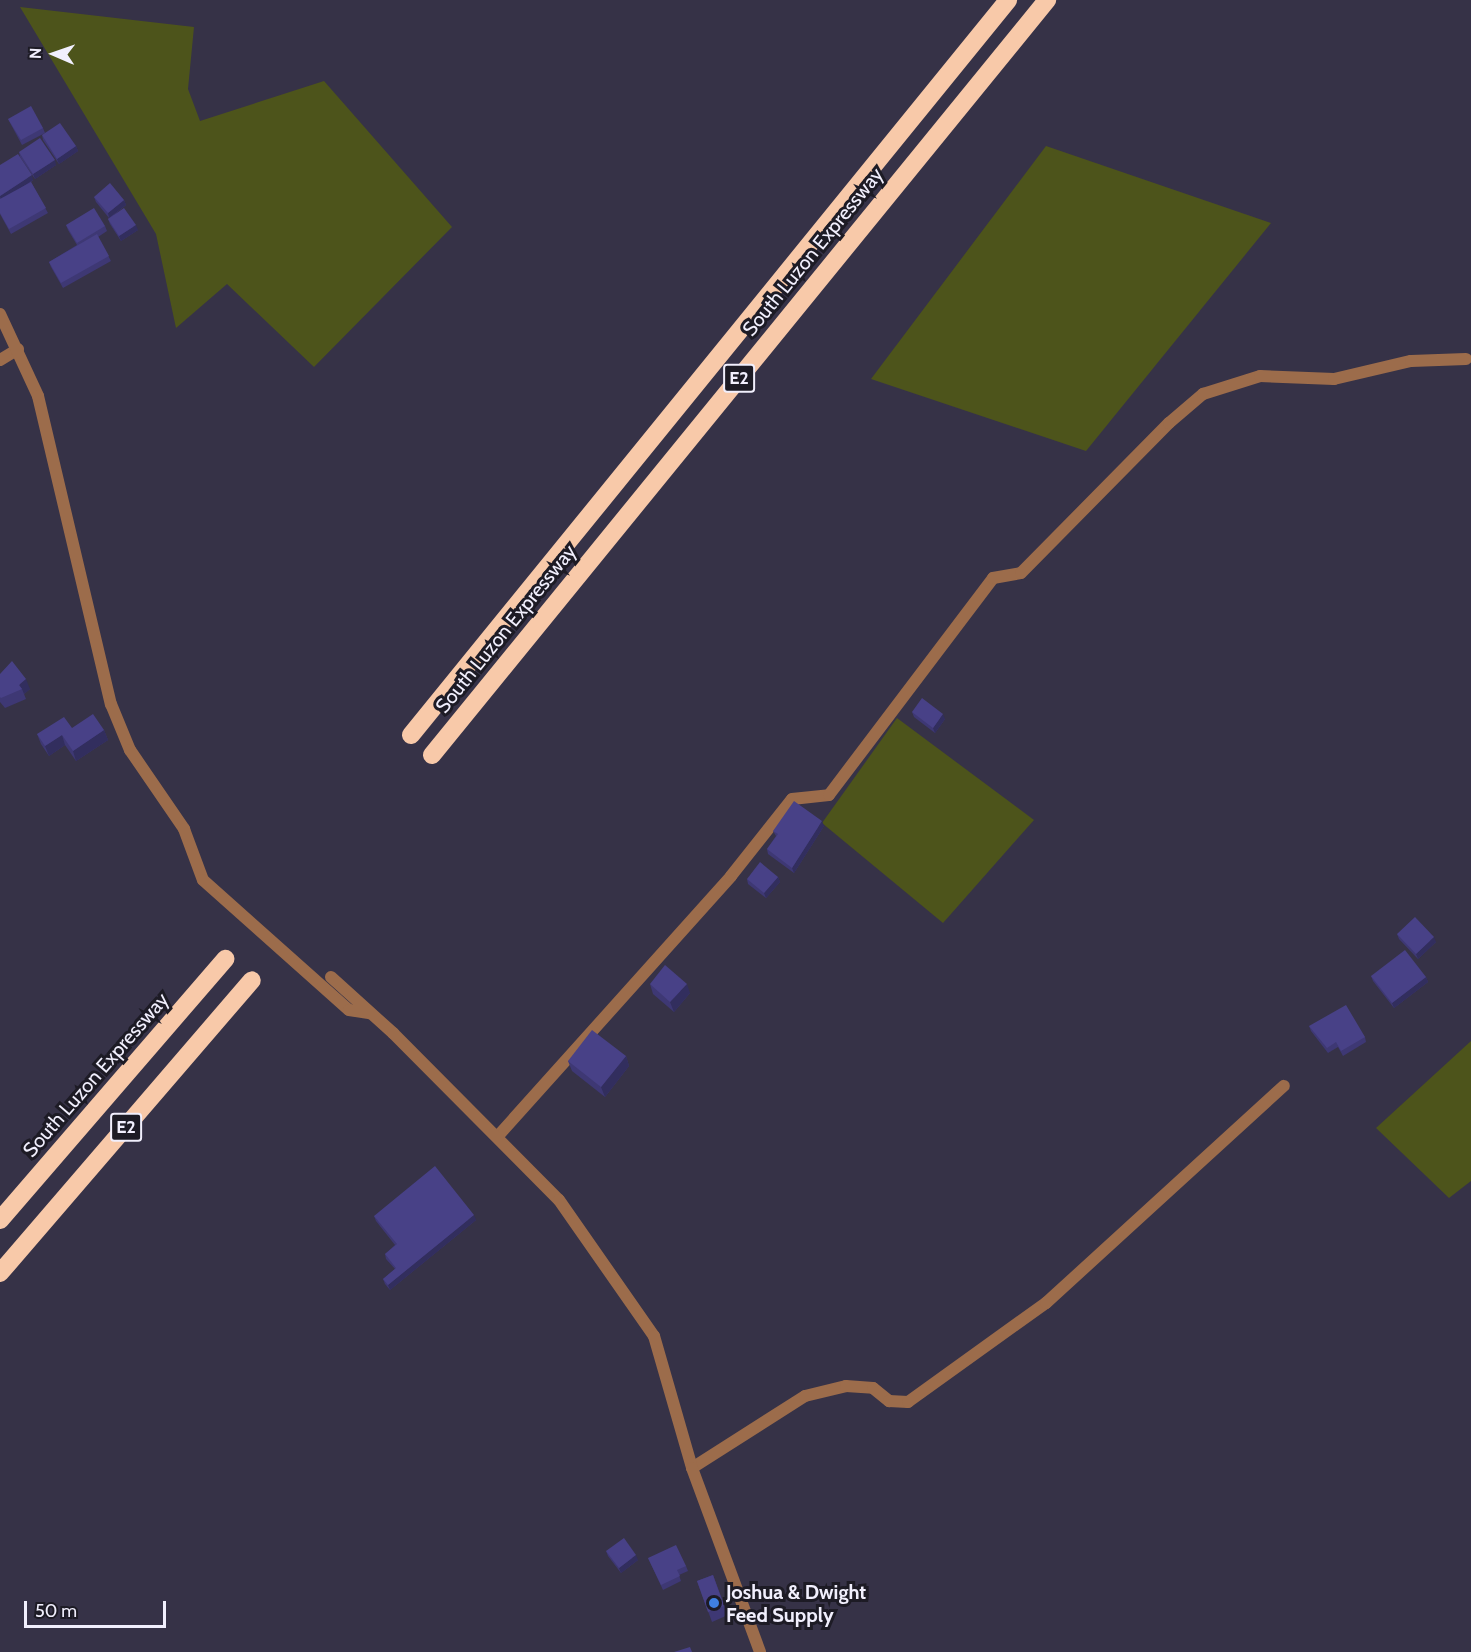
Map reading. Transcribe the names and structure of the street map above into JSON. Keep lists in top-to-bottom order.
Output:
{
  "streets": {
    "highway": ["South Luzon Expressway", "E2"]
  },
  "places": ["Joshua & Dwight Feed Supply"],
  "scale_bar": "50 m",
  "north": "left"
}
